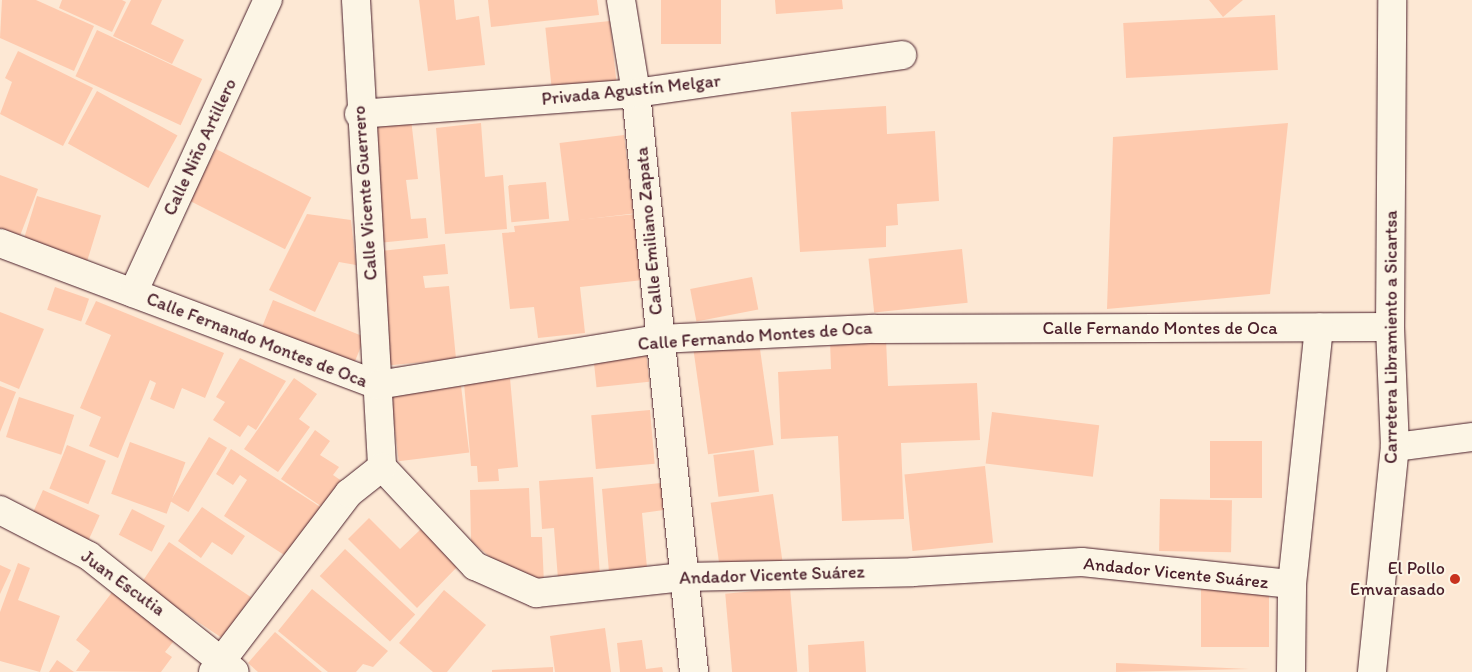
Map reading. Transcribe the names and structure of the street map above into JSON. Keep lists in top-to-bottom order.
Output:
{
  "streets": {
    "street": [
      "Privada Agustín Melgar",
      "Calle Niño Artillero",
      "Calle Vicente Guerrero",
      "Calle Emiliano Zapata",
      "Calle Fernando Montes de Oca",
      "Carretera Libramiento a Sicartsa",
      "Andador Vicente Suárez",
      "Juan Escutia"
    ]
  },
  "crossings": [
    ["Privada Agustín Melgar", "Calle Vicente Guerrero"],
    ["Privada Agustín Melgar", "Calle Emiliano Zapata"],
    ["Calle Niño Artillero", "Calle Fernando Montes de Oca"],
    ["Calle Vicente Guerrero", "Calle Fernando Montes de Oca"],
    ["Calle Emiliano Zapata", "Calle Fernando Montes de Oca"],
    ["Calle Emiliano Zapata", "Andador Vicente Suárez"],
    ["Calle Fernando Montes de Oca", "Carretera Libramiento a Sicartsa"]
  ],
  "places": ["El Pollo Emvarasado"]
}
